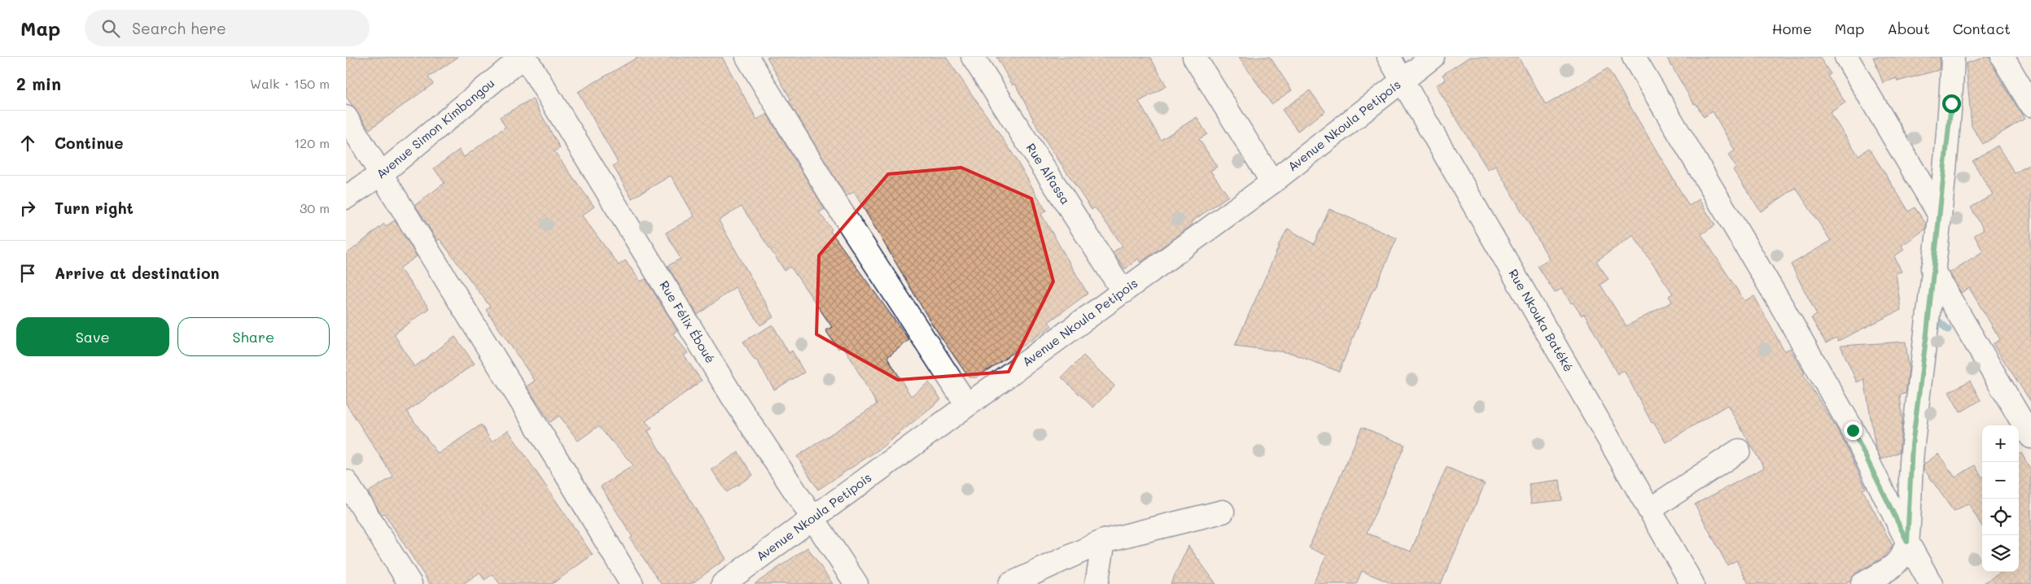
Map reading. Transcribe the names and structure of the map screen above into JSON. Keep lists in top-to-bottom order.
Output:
{
  "streets": {
    "street": [
      "Avenue Nkoula Petipois",
      "Avenue Simon Kimbangou",
      "Rue Alfassa",
      "Rue Nkouka Batéké",
      "Rue Félix Éboué"
    ]
  },
  "crossings": [
    ["Avenue Nkoula Petipois", "Rue Alfassa"],
    ["Avenue Nkoula Petipois", "Rue Nkouka Batéké"],
    ["Avenue Nkoula Petipois", "Rue Félix Éboué"],
    ["Avenue Simon Kimbangou", "Rue Félix Éboué"]
  ],
  "page": {
    "header": "Map",
    "search": "Search here",
    "nav": [
      "Home",
      "Map",
      "About",
      "Contact"
    ],
    "heading": ["2 min", "Walk · 150 m"],
    "list": [
      ["Continue", "120 m"],
      ["Turn right", "30 m"],
      "Arrive at destination"
    ],
    "buttons": ["Save", "Share"],
    "map_buttons": ["+", "−"]
  }
}
